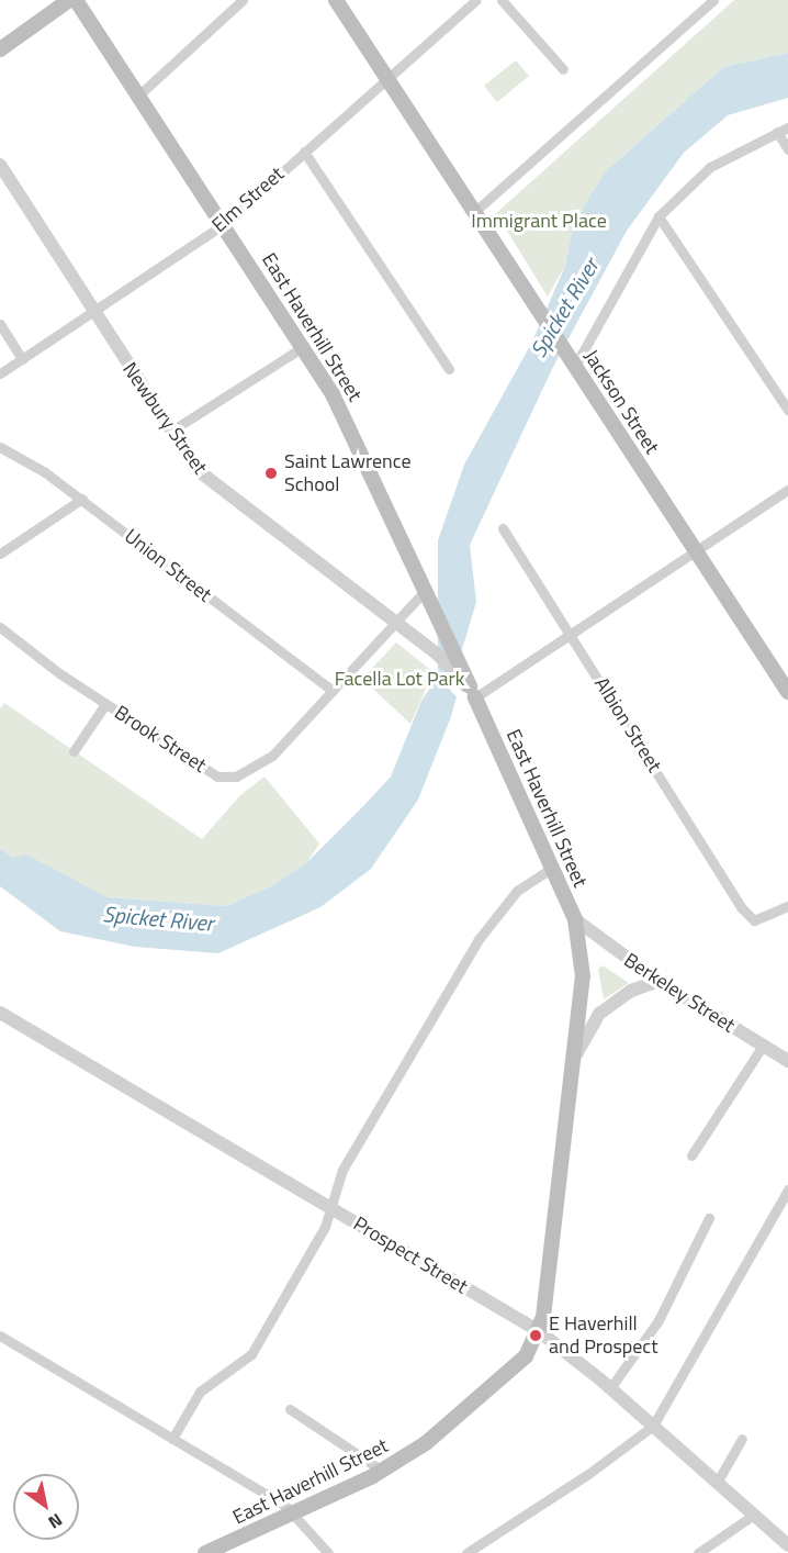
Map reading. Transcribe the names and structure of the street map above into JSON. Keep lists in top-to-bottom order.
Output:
{
  "streets": {
    "main road": ["East Haverhill Street", "Jackson Street"],
    "street": [
      "Elm Street",
      "Newbury Street",
      "Union Street",
      "Albion Street",
      "Brook Street",
      "Berkeley Street",
      "Prospect Street"
    ]
  },
  "crossings": [
    ["Elm Street", "East Haverhill Street"],
    ["Elm Street", "Jackson Street"],
    ["Elm Street", "Newbury Street"],
    ["East Haverhill Street", "Newbury Street"],
    ["East Haverhill Street", "Brook Street"],
    ["East Haverhill Street", "Berkeley Street"],
    ["East Haverhill Street", "Prospect Street"],
    ["Newbury Street", "Brook Street"],
    ["Union Street", "Brook Street"]
  ],
  "water": ["Spicket River"],
  "parks": ["Immigrant Place", "Facella Lot Park"],
  "places": ["Saint Lawrence School", "E Haverhill and Prospect"],
  "north": "bottom right"
}
